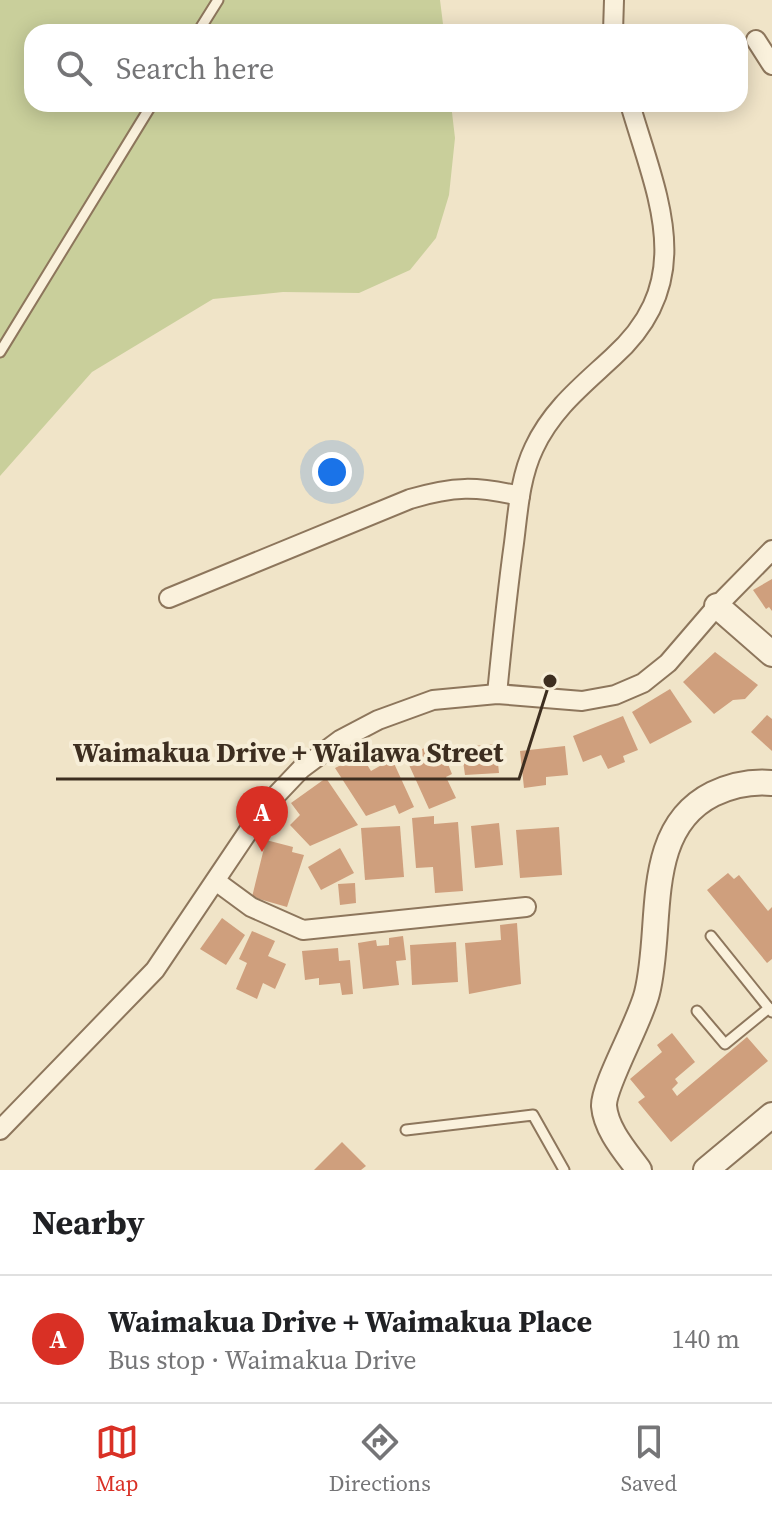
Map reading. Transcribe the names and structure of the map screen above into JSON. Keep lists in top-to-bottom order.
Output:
{
  "places": ["Waimakua Drive + Wailawa Street"],
  "page": {
    "search": "Search here",
    "pins": "A",
    "heading": "Nearby",
    "list": [
      {
        "mark": "A",
        "name": "Waimakua Drive + Waimakua Place",
        "note": "Bus stop · Waimakua Drive",
        "value": "140 m"
      }
    ],
    "nav": ["Map", "Directions", "Saved"]
  }
}
